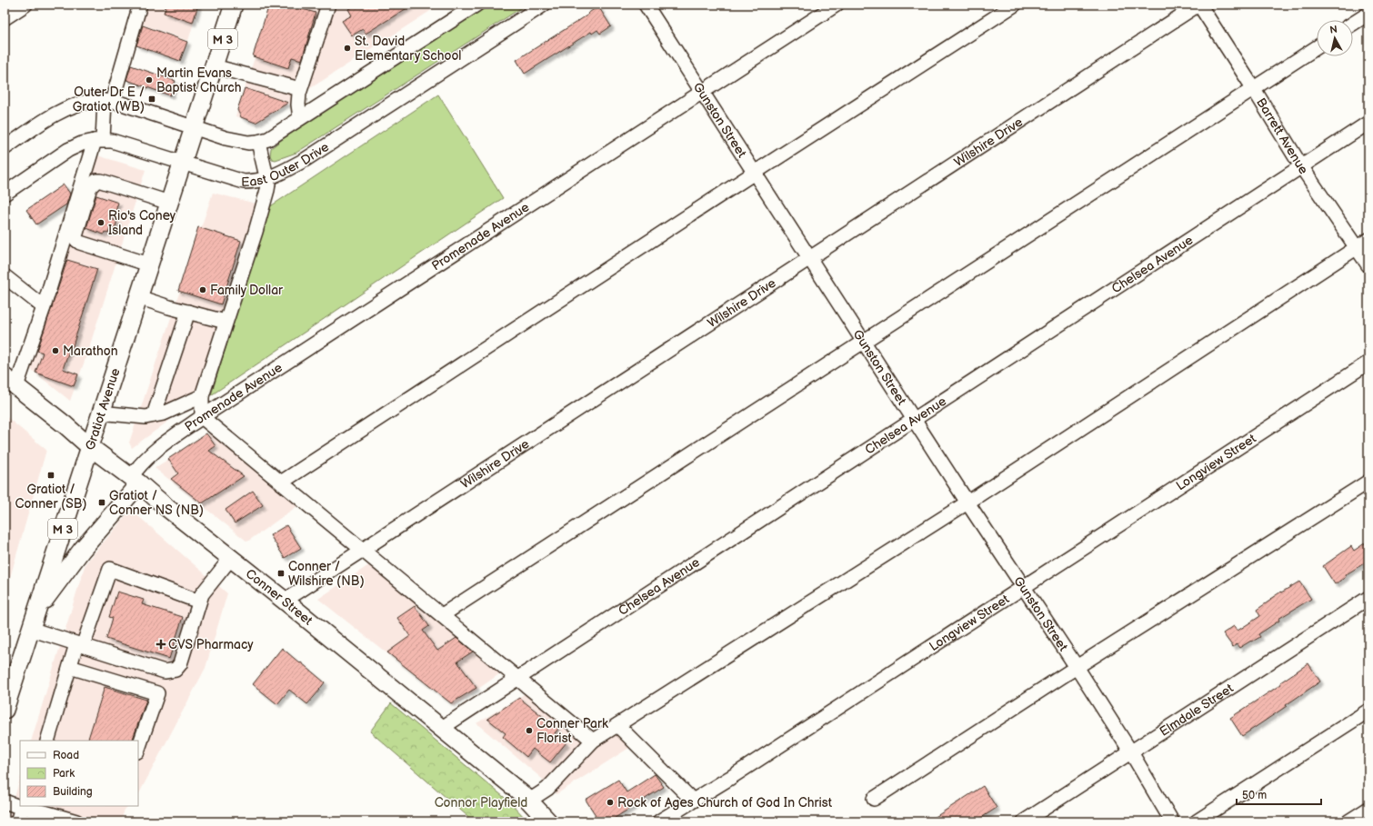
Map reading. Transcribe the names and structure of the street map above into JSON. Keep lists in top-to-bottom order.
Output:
{
  "streets": {
    "main road": ["M 3", "Gratiot Avenue", "Conner Street"],
    "street": [
      "Gunston Street",
      "Barrett Avenue",
      "Wilshire Drive",
      "East Outer Drive",
      "Promenade Avenue",
      "Chelsea Avenue",
      "Longview Street",
      "Elmdale Street"
    ]
  },
  "crossings": [
    ["Gunston Street", "Wilshire Drive"],
    ["Gunston Street", "Promenade Avenue"],
    ["Gunston Street", "Chelsea Avenue"],
    ["Gunston Street", "Longview Street"],
    ["Gunston Street", "Elmdale Street"],
    ["Barrett Avenue", "Wilshire Drive"],
    ["Barrett Avenue", "Chelsea Avenue"],
    ["Wilshire Drive", "Conner Street"],
    ["East Outer Drive", "Gratiot Avenue"],
    ["Promenade Avenue", "Conner Street"],
    ["Chelsea Avenue", "Conner Street"],
    ["Gratiot Avenue", "Conner Street"]
  ],
  "parks": ["Connor Playfield"],
  "places": {
    "other": [
      "St. David Elementary School",
      "Martin Evans Baptist Church",
      "Rio's Coney Island",
      "Family Dollar",
      "Marathon",
      "Conner Park Florist",
      "Rock of Ages Church of God In Christ"
    ],
    "transit": [
      "Outer Dr E / Gratiot (WB)",
      "Gratiot / Conner (SB)",
      "Gratiot / Conner NS (NB)",
      "Conner / Wilshire (NB)"
    ],
    "health": ["CVS Pharmacy"]
  },
  "legend": ["Road", "Park", "Building"],
  "scale_bar": "50 m",
  "north": "top"
}
